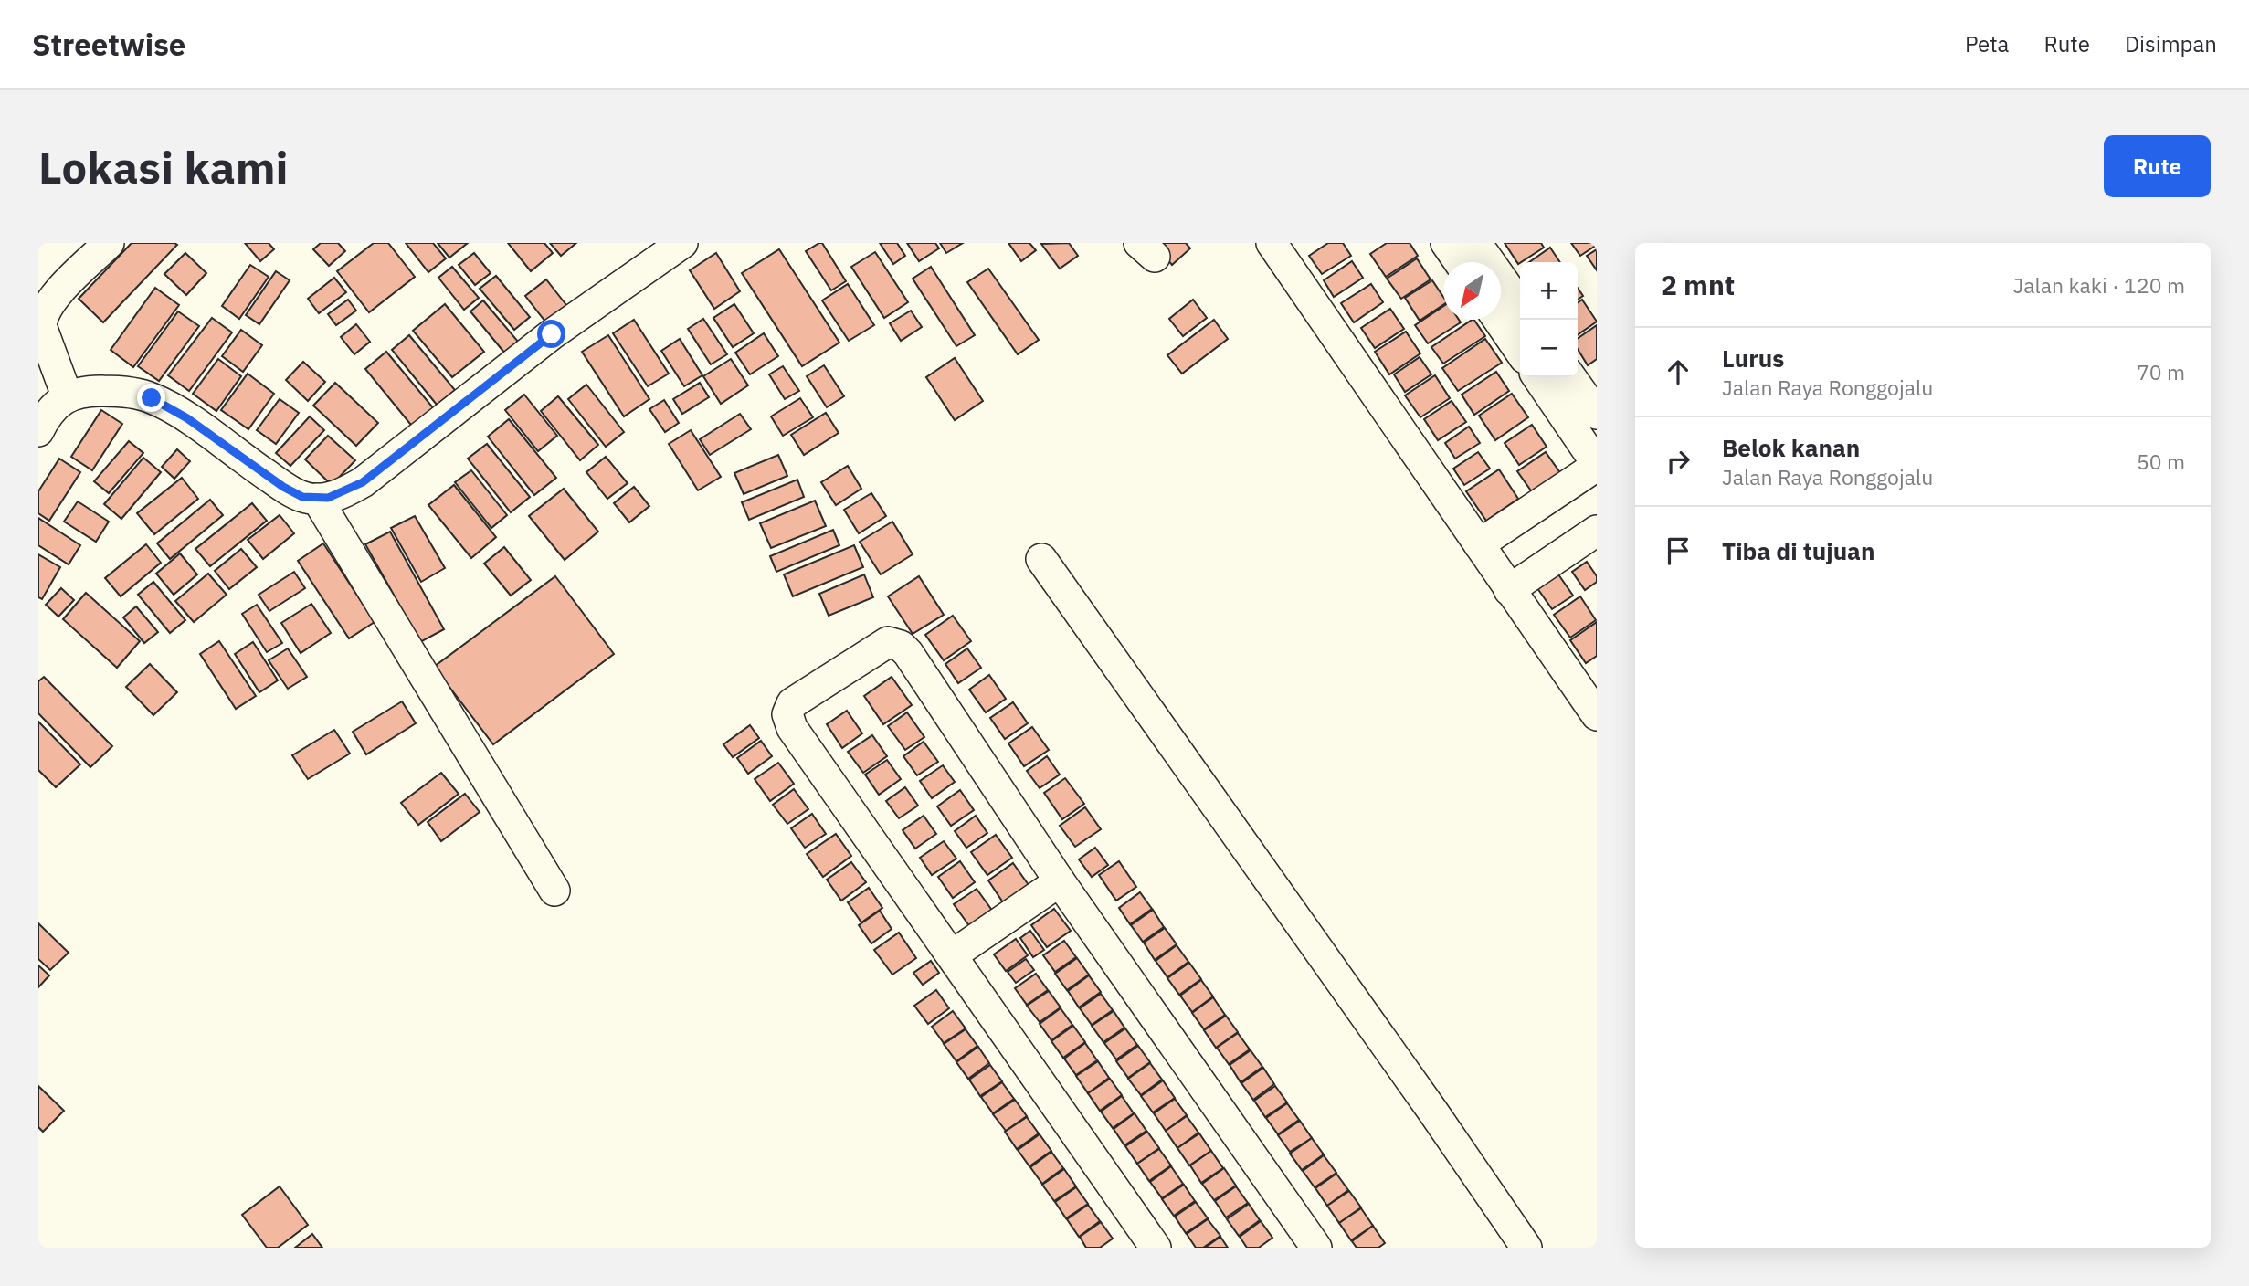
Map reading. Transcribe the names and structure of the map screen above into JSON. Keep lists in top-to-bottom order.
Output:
{
  "north": "bottom left",
  "page": {
    "header": "Streetwise",
    "nav": ["Peta", "Rute", "Disimpan"],
    "buttons": "Rute",
    "title": "Lokasi kami",
    "heading": ["2 mnt", "Jalan kaki · 120 m"],
    "map_buttons": ["+", "−"],
    "list": [
      ["Lurus", "Jalan Raya Ronggojalu", "70 m"],
      ["Belok kanan", "Jalan Raya Ronggojalu", "50 m"],
      "Tiba di tujuan"
    ]
  }
}
